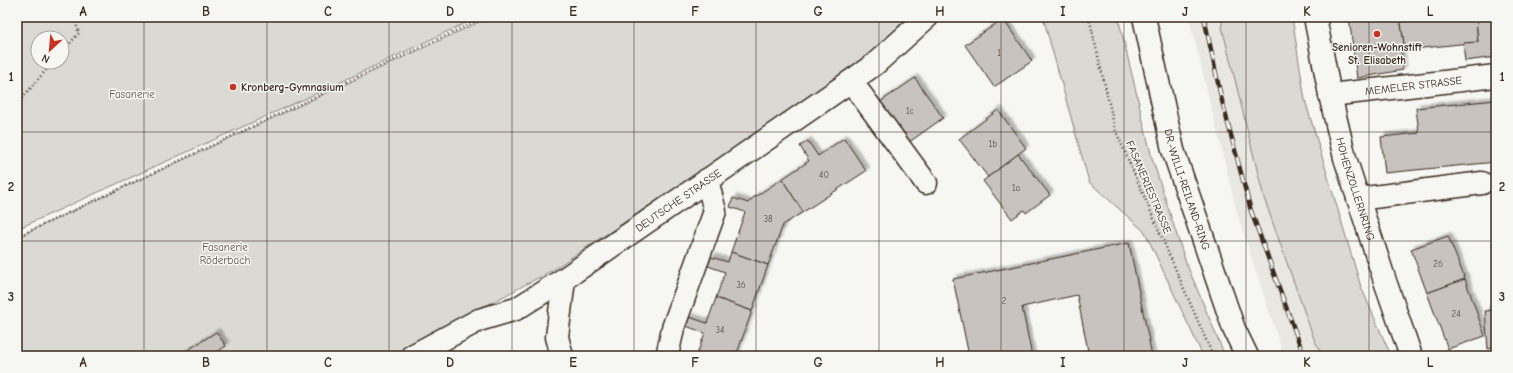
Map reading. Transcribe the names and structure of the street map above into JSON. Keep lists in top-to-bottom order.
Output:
{
  "streets": {
    "main road": [
      "MEMELER STRASSE",
      "HOHENZOLLERNRING",
      "DR.-WILLI-REILAND-RING",
      "DEUTSCHE STRASSE"
    ],
    "path": ["FASANERIESTRASSE"]
  },
  "crossings": [
    ["MEMELER STRASSE", "HOHENZOLLERNRING"]
  ],
  "parks": ["Fasanerie", "Fasanerie Röderbach"],
  "places": ["Senioren-Wohnstift St. Elisabeth", "Kronberg-Gymnasium"],
  "house_numbers": [
    "1",
    "1c",
    "1b",
    "40",
    "1a",
    "38",
    "26",
    "36",
    "2",
    "24",
    "34"
  ],
  "north": "bottom left",
  "grid": {
    "columns": [
      "A",
      "B",
      "C",
      "D",
      "E",
      "F",
      "G",
      "H",
      "I",
      "J",
      "K",
      "L"
    ],
    "rows": ["1", "2", "3"]
  }
}
